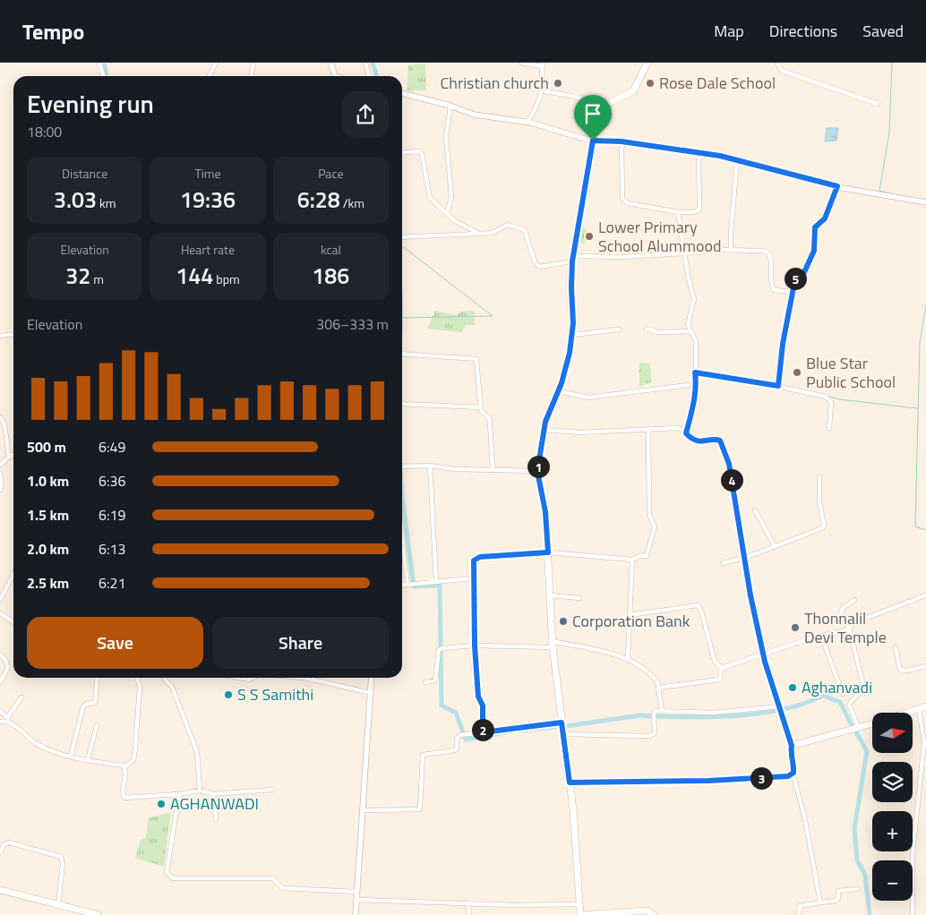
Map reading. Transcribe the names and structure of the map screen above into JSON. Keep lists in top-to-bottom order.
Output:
{
  "places": [
    "Christian church",
    "Rose Dale School",
    "Lower Primary School Alummood",
    "Blue Star Public School",
    "Corporation Bank",
    "Thonnalil Devi Temple",
    "Aghanvadi",
    "S S Samithi",
    "AGHANWADI"
  ],
  "north": "right",
  "page": {
    "header": "Tempo",
    "nav": ["Map", "Directions", "Saved"],
    "heading": ["Evening run", "18:00"],
    "stats": [
      ["Distance", "3.03 km"],
      ["Time", "19:36"],
      ["Pace", "6:28 /km"],
      ["Elevation", "32 m"],
      ["Heart rate", "144 bpm"],
      ["kcal", "186"]
    ],
    "pins": [
      "5",
      "1",
      "4",
      "2",
      "3"
    ],
    "chart": ["Elevation", "306–333 m"],
    "list": [
      {
        "name": "500 m",
        "note": "6:49"
      },
      {
        "name": "1.0 km",
        "note": "6:36"
      },
      {
        "name": "1.5 km",
        "note": "6:19"
      },
      {
        "name": "2.0 km",
        "note": "6:13"
      },
      {
        "name": "2.5 km",
        "note": "6:21"
      }
    ],
    "buttons": ["Save", "Share"],
    "map_buttons": ["+", "−"]
  }
}
